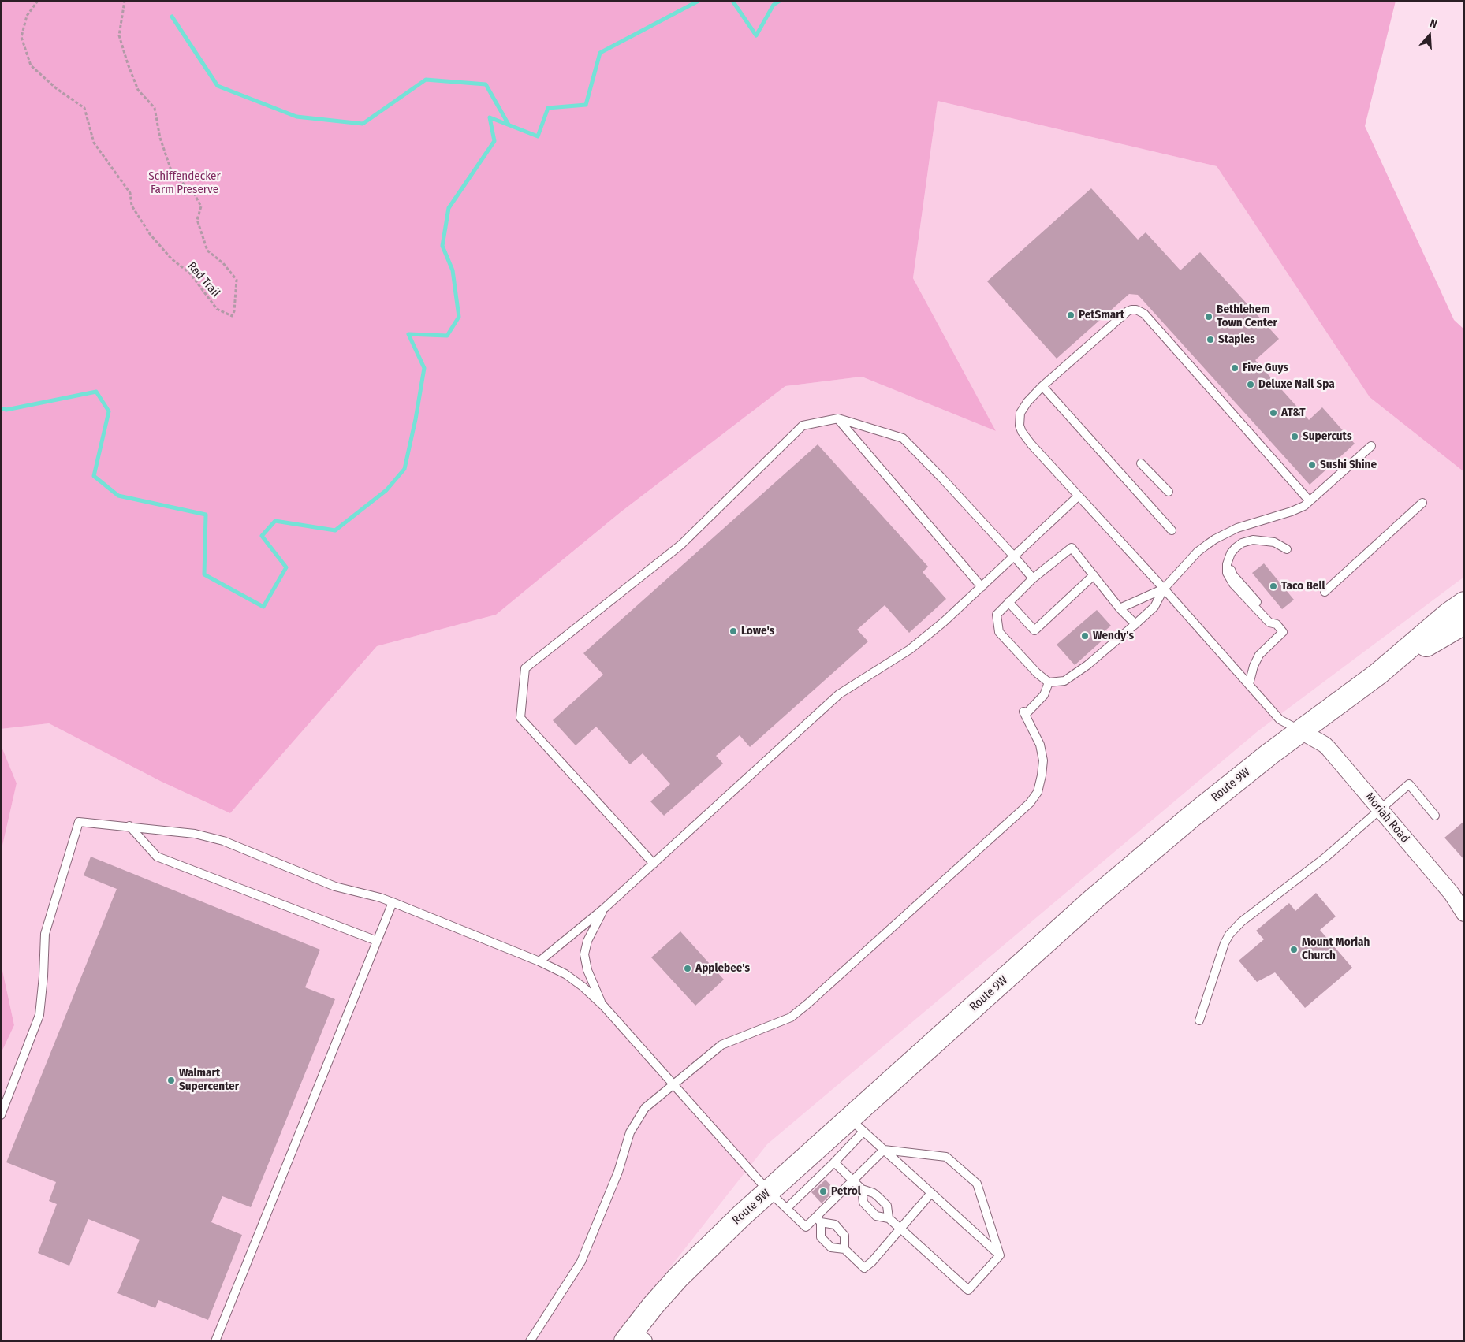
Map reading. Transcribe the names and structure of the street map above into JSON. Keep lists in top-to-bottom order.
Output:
{
  "streets": {
    "main road": ["Route 9W"],
    "street": ["Moriah Road"],
    "path": ["Red Trail"]
  },
  "crossings": [
    ["Route 9W", "Moriah Road"]
  ],
  "parks": ["Schiffendecker Farm Preserve"],
  "places": [
    "PetSmart",
    "Bethlehem Town Center",
    "Staples",
    "Five Guys",
    "Deluxe Nail Spa",
    "AT&T",
    "Supercuts",
    "Sushi Shine",
    "Taco Bell",
    "Lowe's",
    "Wendy's",
    "Mount Moriah Church",
    "Applebee's",
    "Walmart Supercenter",
    "Petrol"
  ],
  "north": "top"
}
